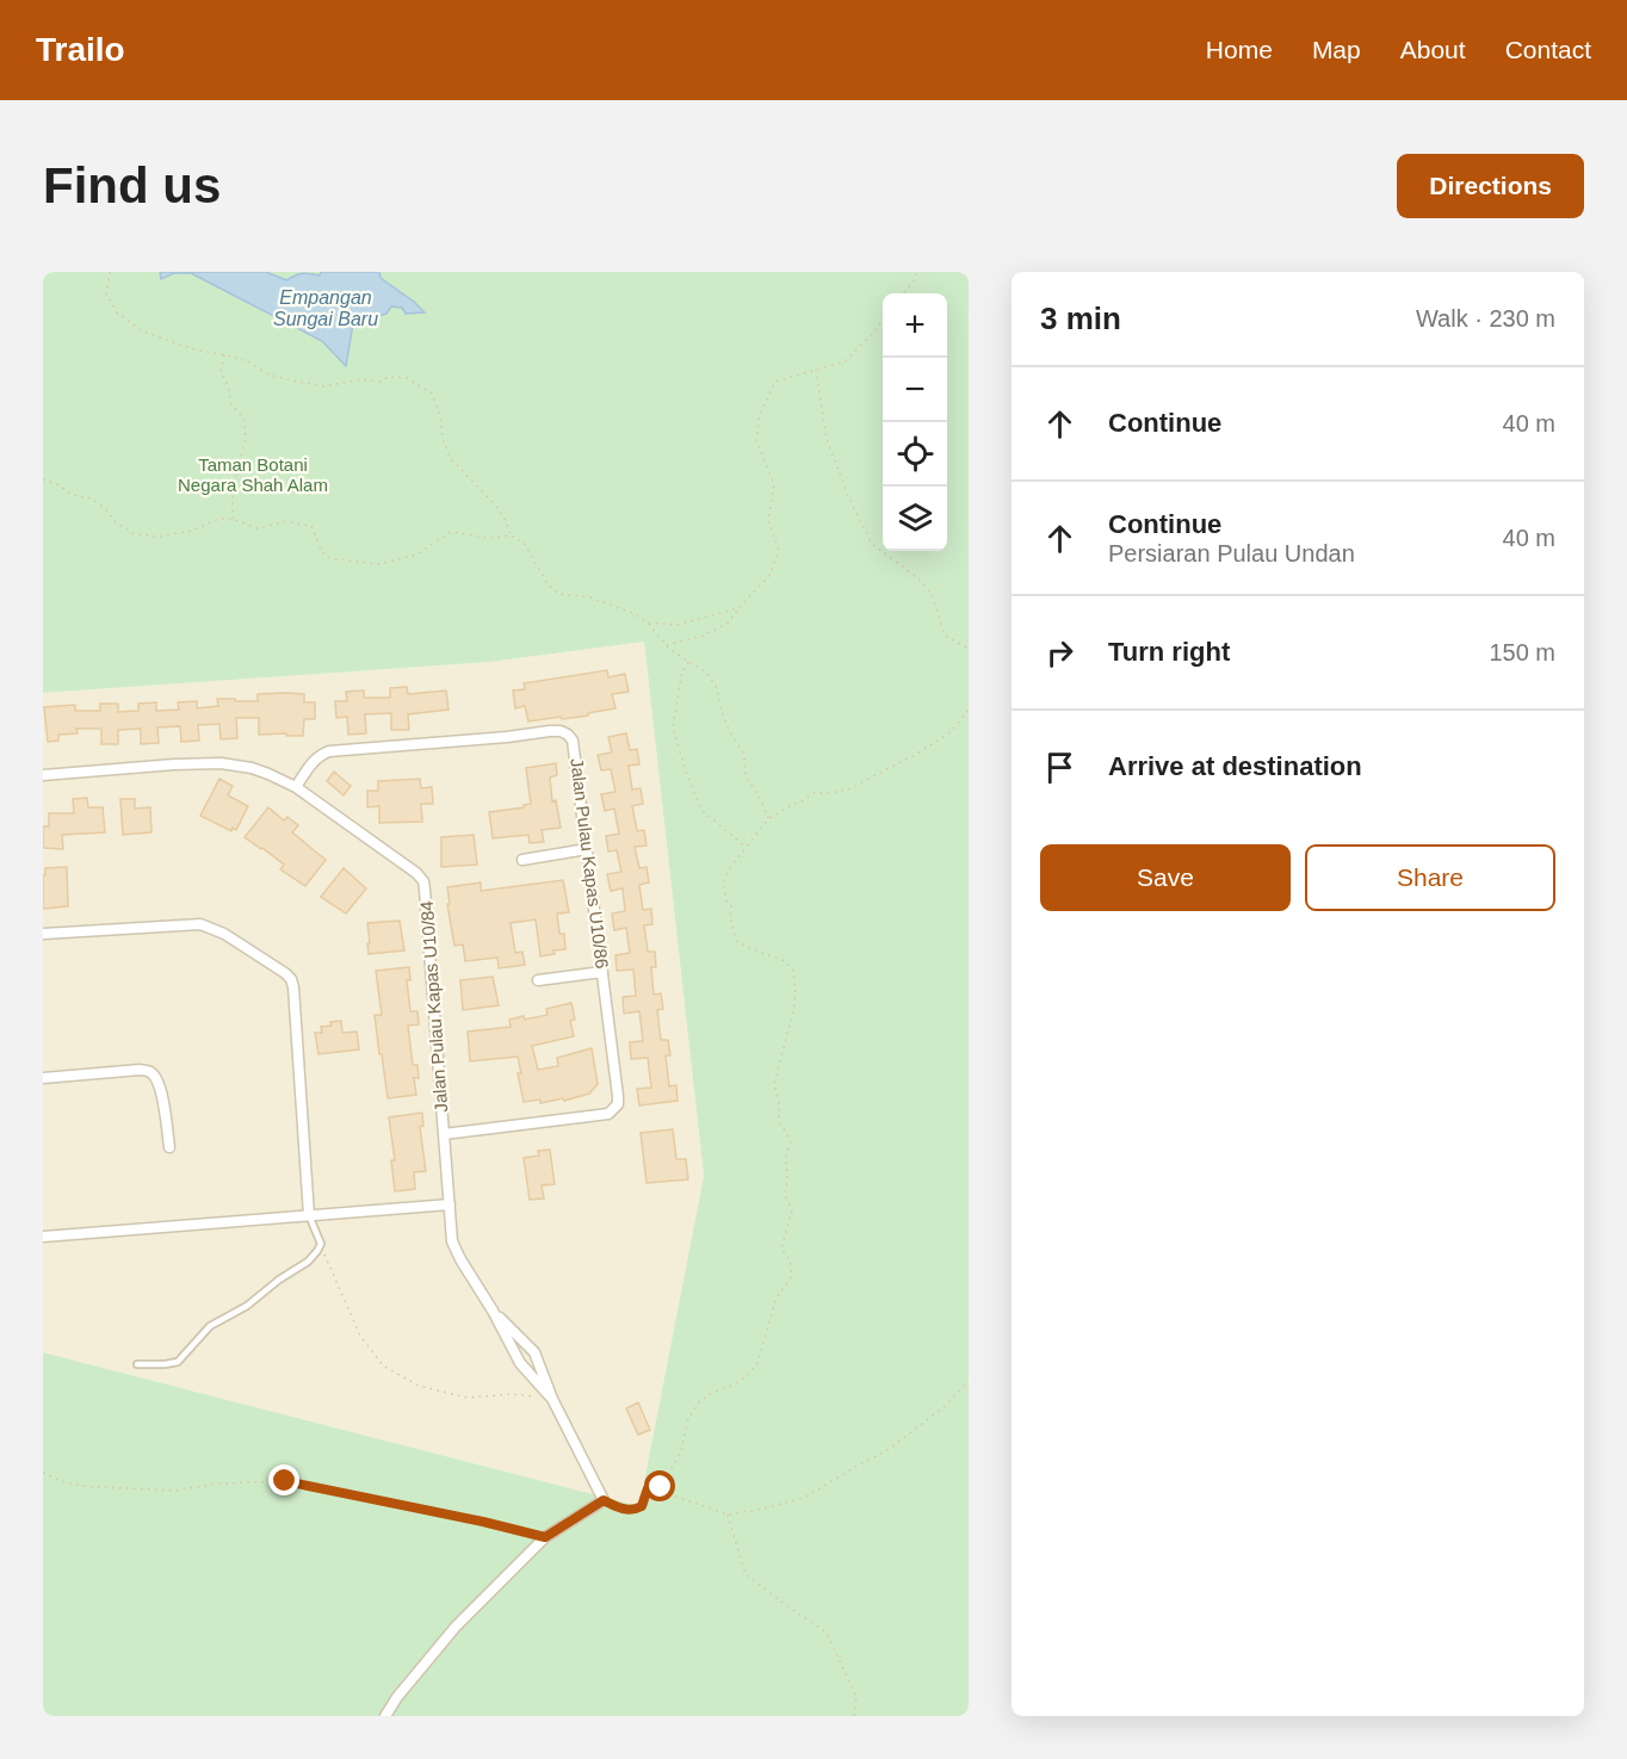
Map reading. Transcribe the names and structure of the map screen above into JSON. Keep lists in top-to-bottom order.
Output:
{
  "streets": {
    "street": ["Jalan Pulau Kapas U10/86", "Jalan Pulau Kapas U10/84"]
  },
  "crossings": [
    ["Jalan Pulau Kapas U10/86", "Jalan Pulau Kapas U10/84"]
  ],
  "water": ["Empangan Sungai Baru"],
  "parks": ["Taman Botani Negara Shah Alam"],
  "page": {
    "header": "Trailo",
    "nav": [
      "Home",
      "Map",
      "About",
      "Contact"
    ],
    "buttons": [
      "Directions",
      ["Save", "Share"]
    ],
    "title": "Find us",
    "heading": ["3 min", "Walk · 230 m"],
    "map_buttons": ["+", "−"],
    "list": [
      ["Continue", "40 m"],
      ["Continue", "Persiaran Pulau Undan", "40 m"],
      ["Turn right", "150 m"],
      "Arrive at destination"
    ]
  }
}
